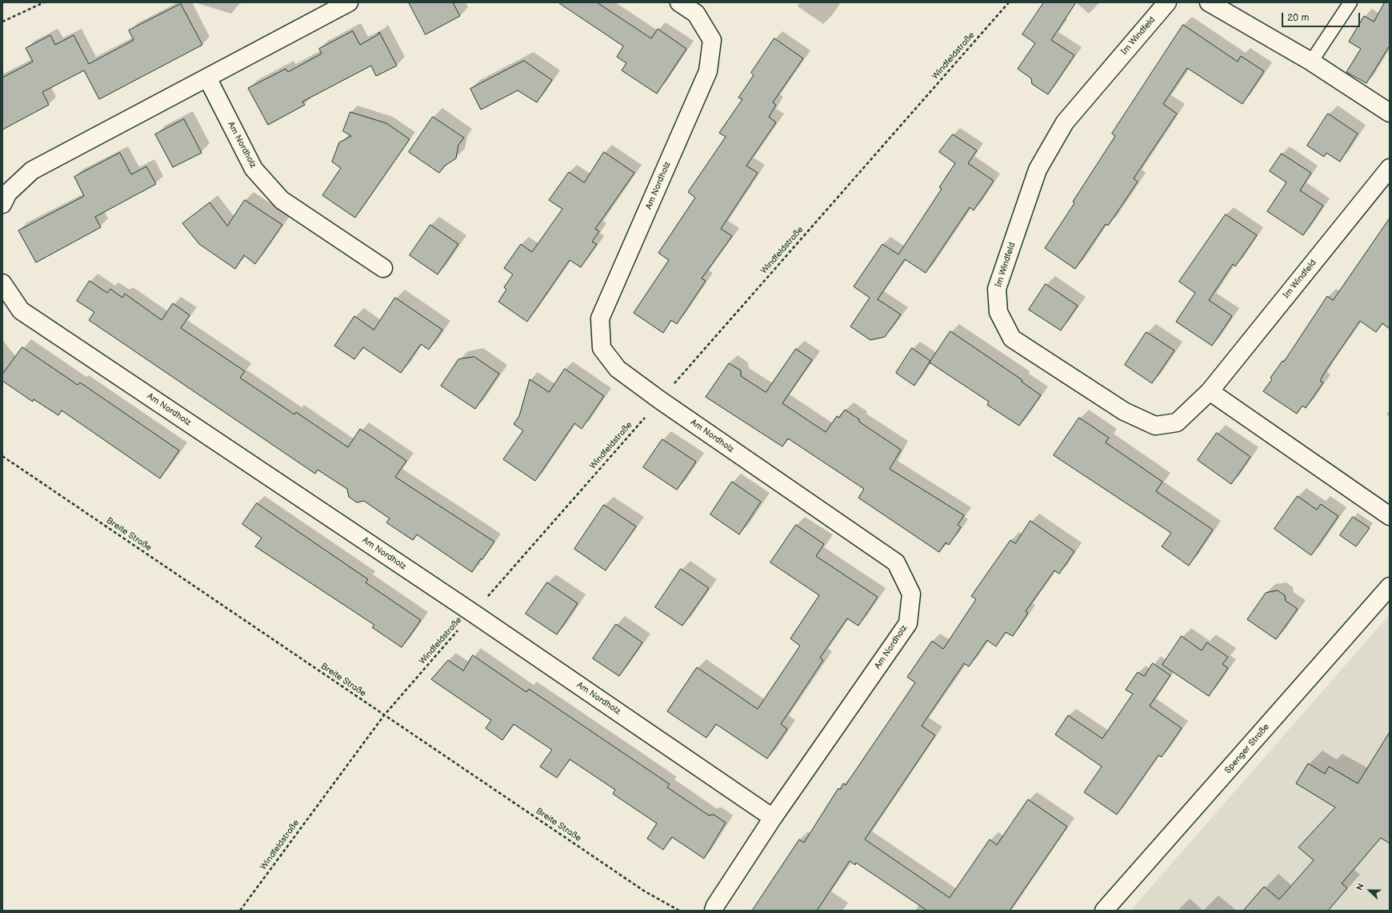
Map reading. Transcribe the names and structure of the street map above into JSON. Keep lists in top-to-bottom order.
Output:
{
  "streets": {
    "street": ["Im Windfeld", "Am Nordholz", "Spenger Straße"],
    "path": ["Windfeldstraße", "Breite Straße"]
  },
  "crossings": [
    ["Windfeldstraße", "Am Nordholz"],
    ["Windfeldstraße", "Breite Straße"]
  ],
  "scale_bar": "20 m",
  "north": "left"
}
